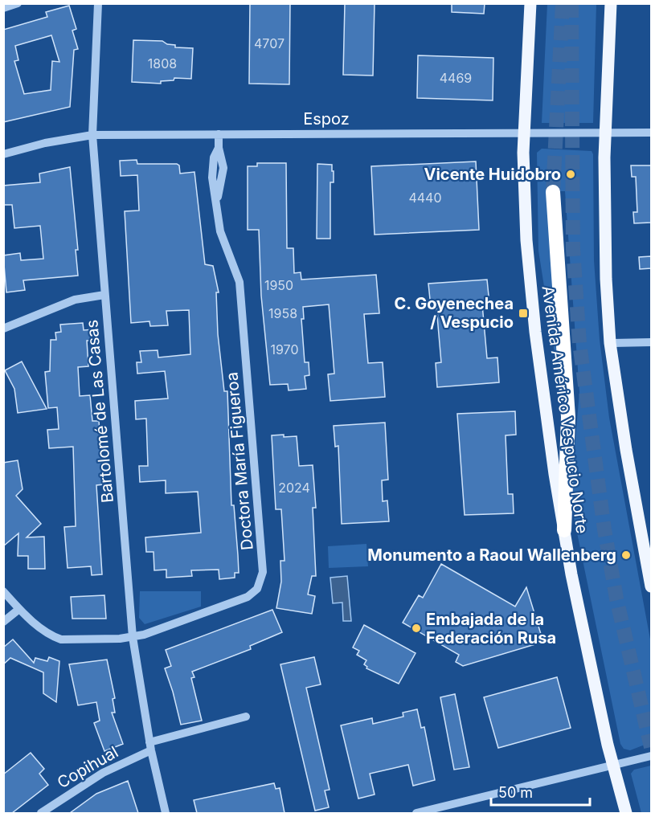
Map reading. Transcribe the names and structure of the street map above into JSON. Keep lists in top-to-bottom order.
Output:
{
  "streets": {
    "main road": ["Avenida Américo Vespucio Norte"],
    "street": [
      "Espoz",
      "Bartolomé de Las Casas",
      "Doctora María Figueroa",
      "Copihual"
    ]
  },
  "crossings": [
    ["Espoz", "Avenida Américo Vespucio Norte"],
    ["Espoz", "Bartolomé de Las Casas"],
    ["Espoz", "Doctora María Figueroa"],
    ["Bartolomé de Las Casas", "Doctora María Figueroa"],
    ["Bartolomé de Las Casas", "Copihual"]
  ],
  "places": {
    "other": ["Vicente Huidobro", "Monumento a Raoul Wallenberg", "Embajada de la Federación Rusa"],
    "transit": ["C. Goyenechea / Vespucio"]
  },
  "house_numbers": [
    "4707",
    "1808",
    "4469",
    "4440",
    "1950",
    "1958",
    "1970",
    "2024"
  ],
  "scale_bar": "50 m"
}
